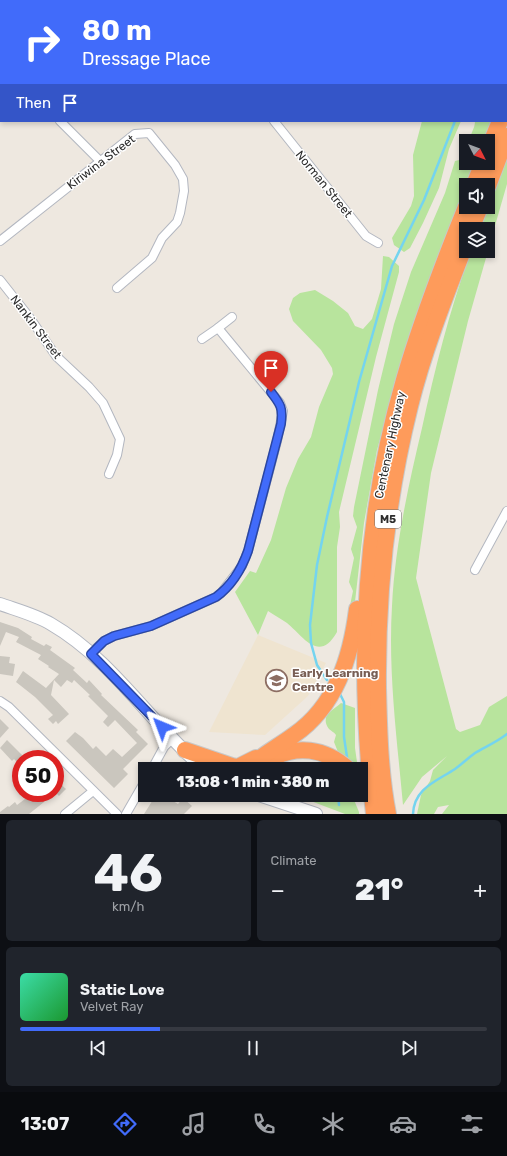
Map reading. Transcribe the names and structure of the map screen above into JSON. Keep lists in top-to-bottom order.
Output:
{
  "streets": {
    "highway": ["Centenary Highway", "M5"],
    "street": ["Kiriwina Street", "Norman Street", "Nankin Street"]
  },
  "places": {
    "school or university": ["Early Learning Centre"]
  },
  "north": "bottom right",
  "page": {
    "turn": ["80 m", "Dressage Place"],
    "then": "Then",
    "limit": "50",
    "trip": "13:08 · 1 min · 380 m",
    "tile": [
      ["46", "km/h"],
      "Climate"
    ],
    "heat": ["−", "21°", "+"],
    "song": ["Static Love", "Velvet Ray"],
    "tabs": "13:07"
  }
}
